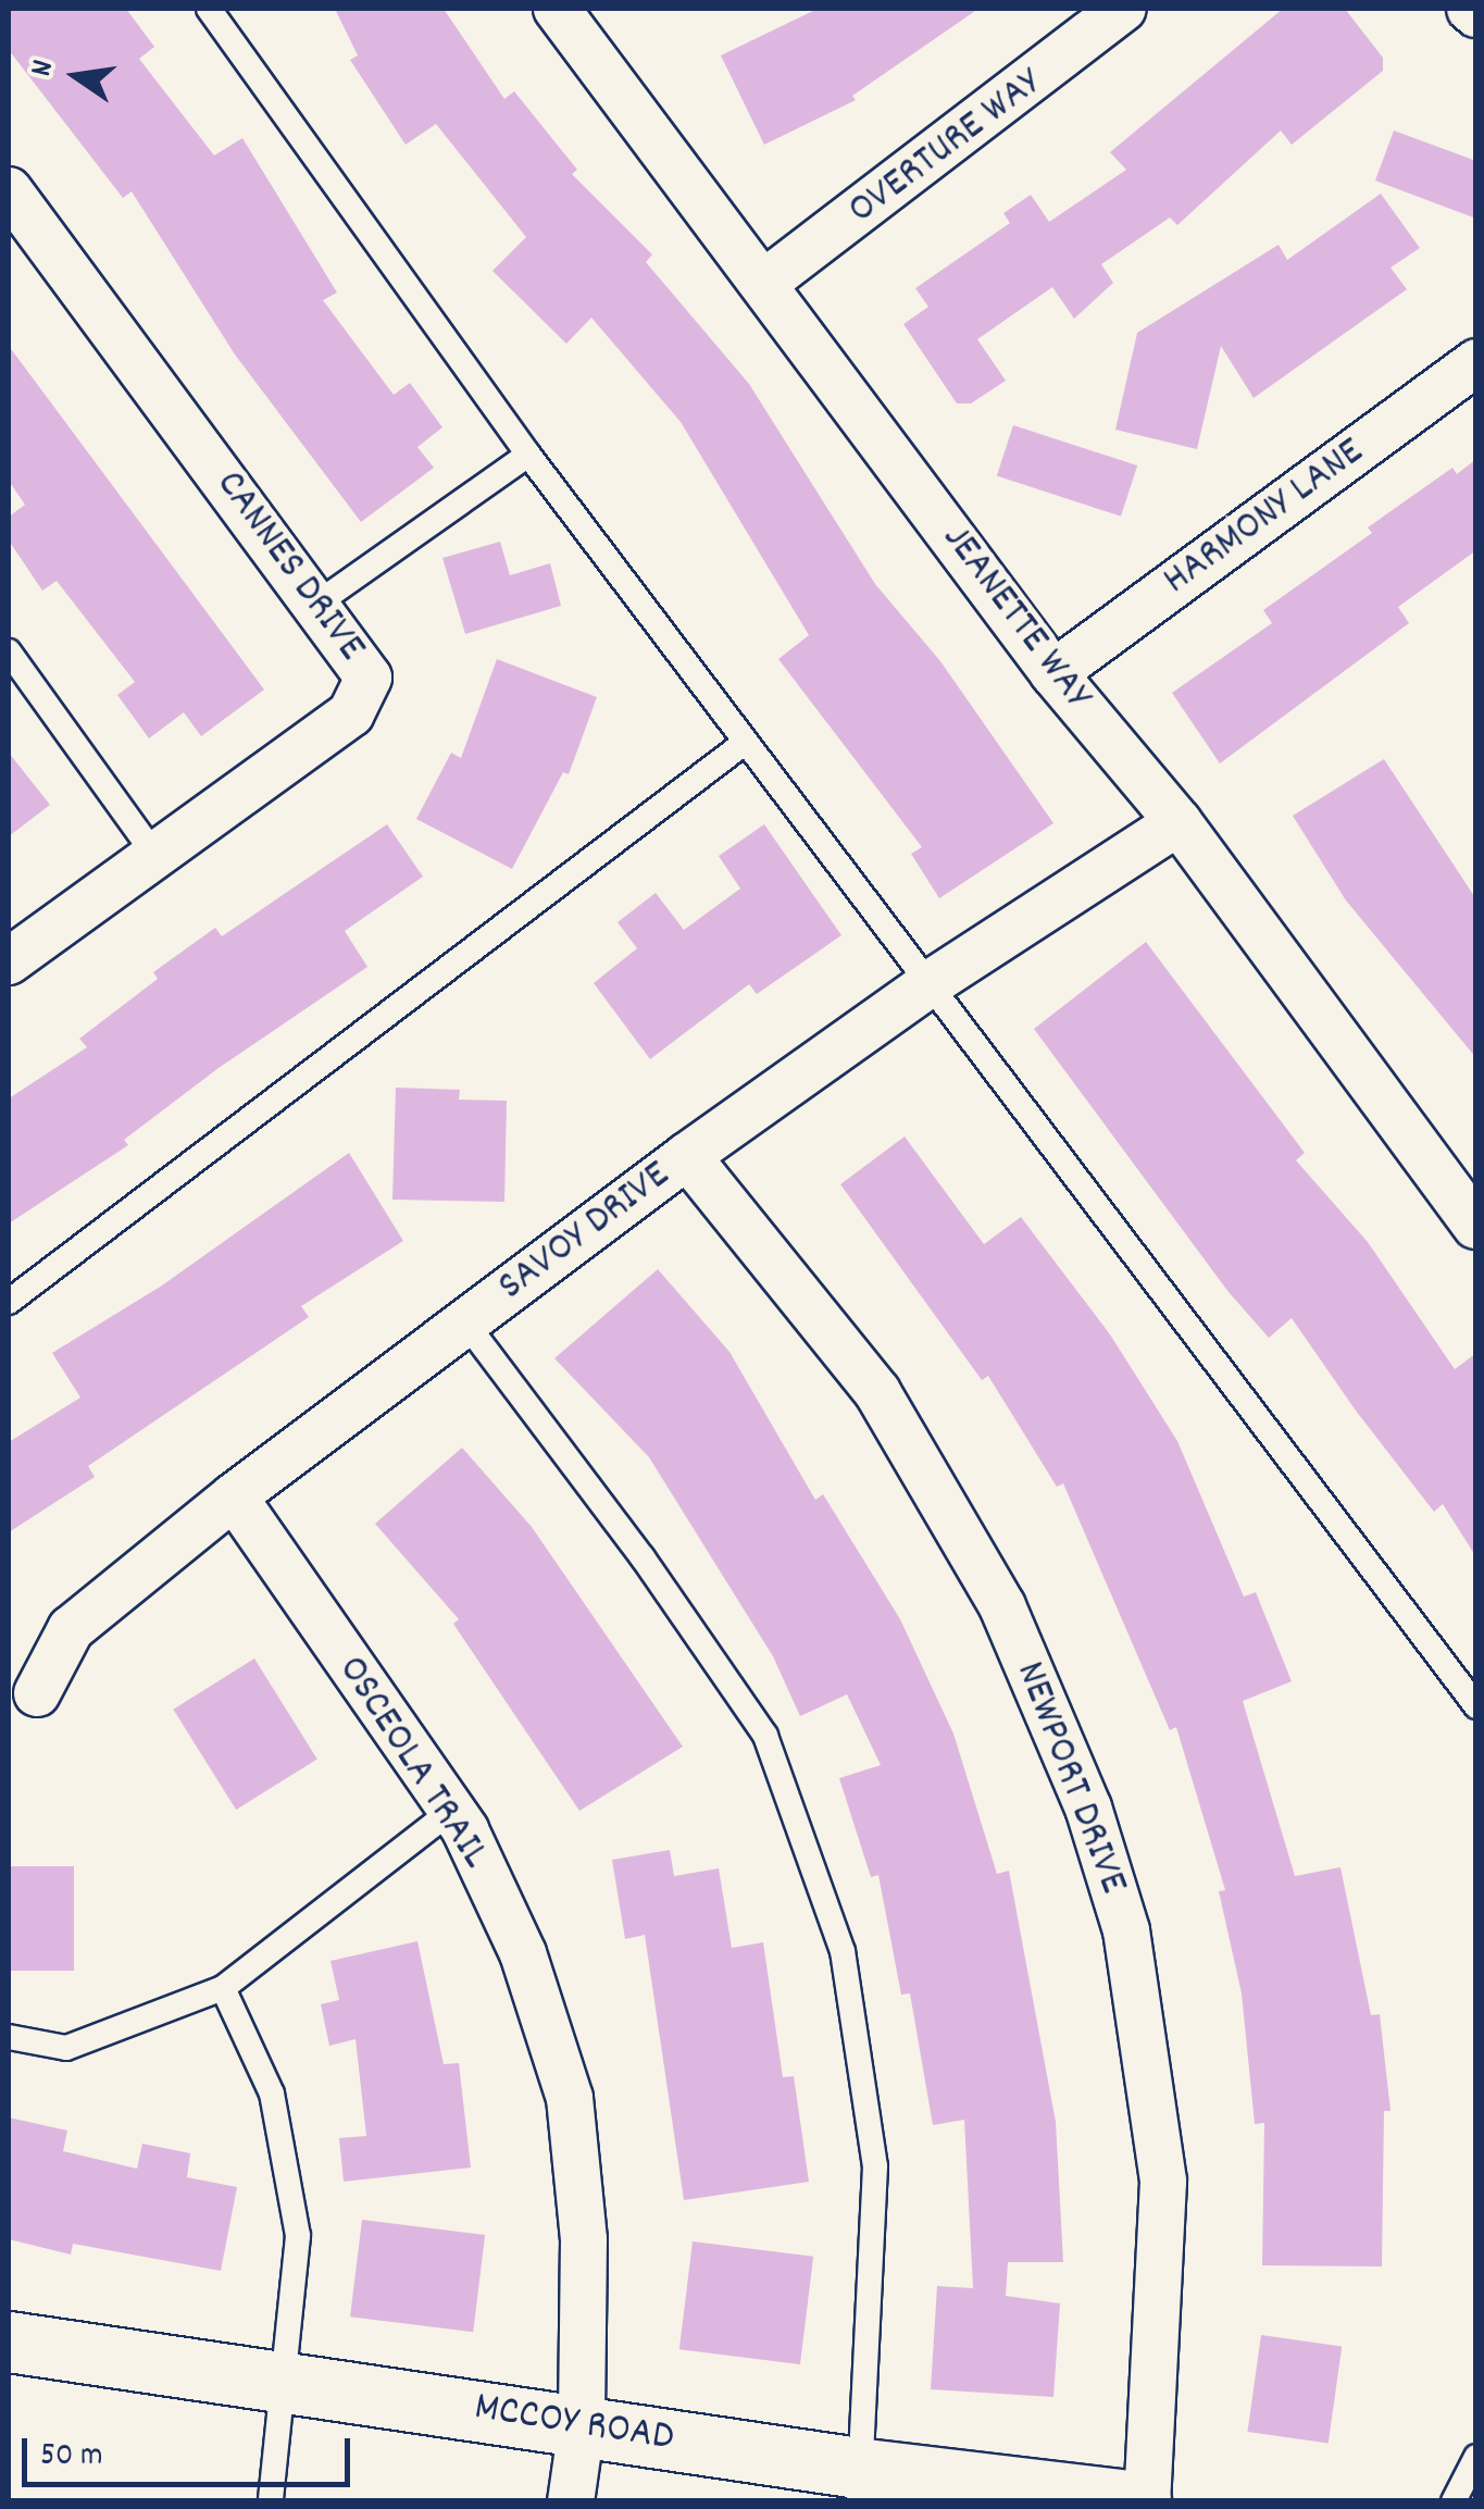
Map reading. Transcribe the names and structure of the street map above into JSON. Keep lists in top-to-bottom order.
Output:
{
  "streets": {
    "street": [
      "OVERTURE WAY",
      "HARMONY LANE",
      "CANNES DRIVE",
      "JEANETTE WAY",
      "SAVOY DRIVE",
      "OSCEOLA TRAIL",
      "NEWPORT DRIVE",
      "MCCOY ROAD"
    ]
  },
  "crossings": [
    ["OVERTURE WAY", "JEANETTE WAY"],
    ["HARMONY LANE", "JEANETTE WAY"],
    ["JEANETTE WAY", "SAVOY DRIVE"],
    ["SAVOY DRIVE", "OSCEOLA TRAIL"],
    ["SAVOY DRIVE", "NEWPORT DRIVE"],
    ["OSCEOLA TRAIL", "MCCOY ROAD"],
    ["NEWPORT DRIVE", "MCCOY ROAD"]
  ],
  "scale_bar": "50 m",
  "north": "left"
}
